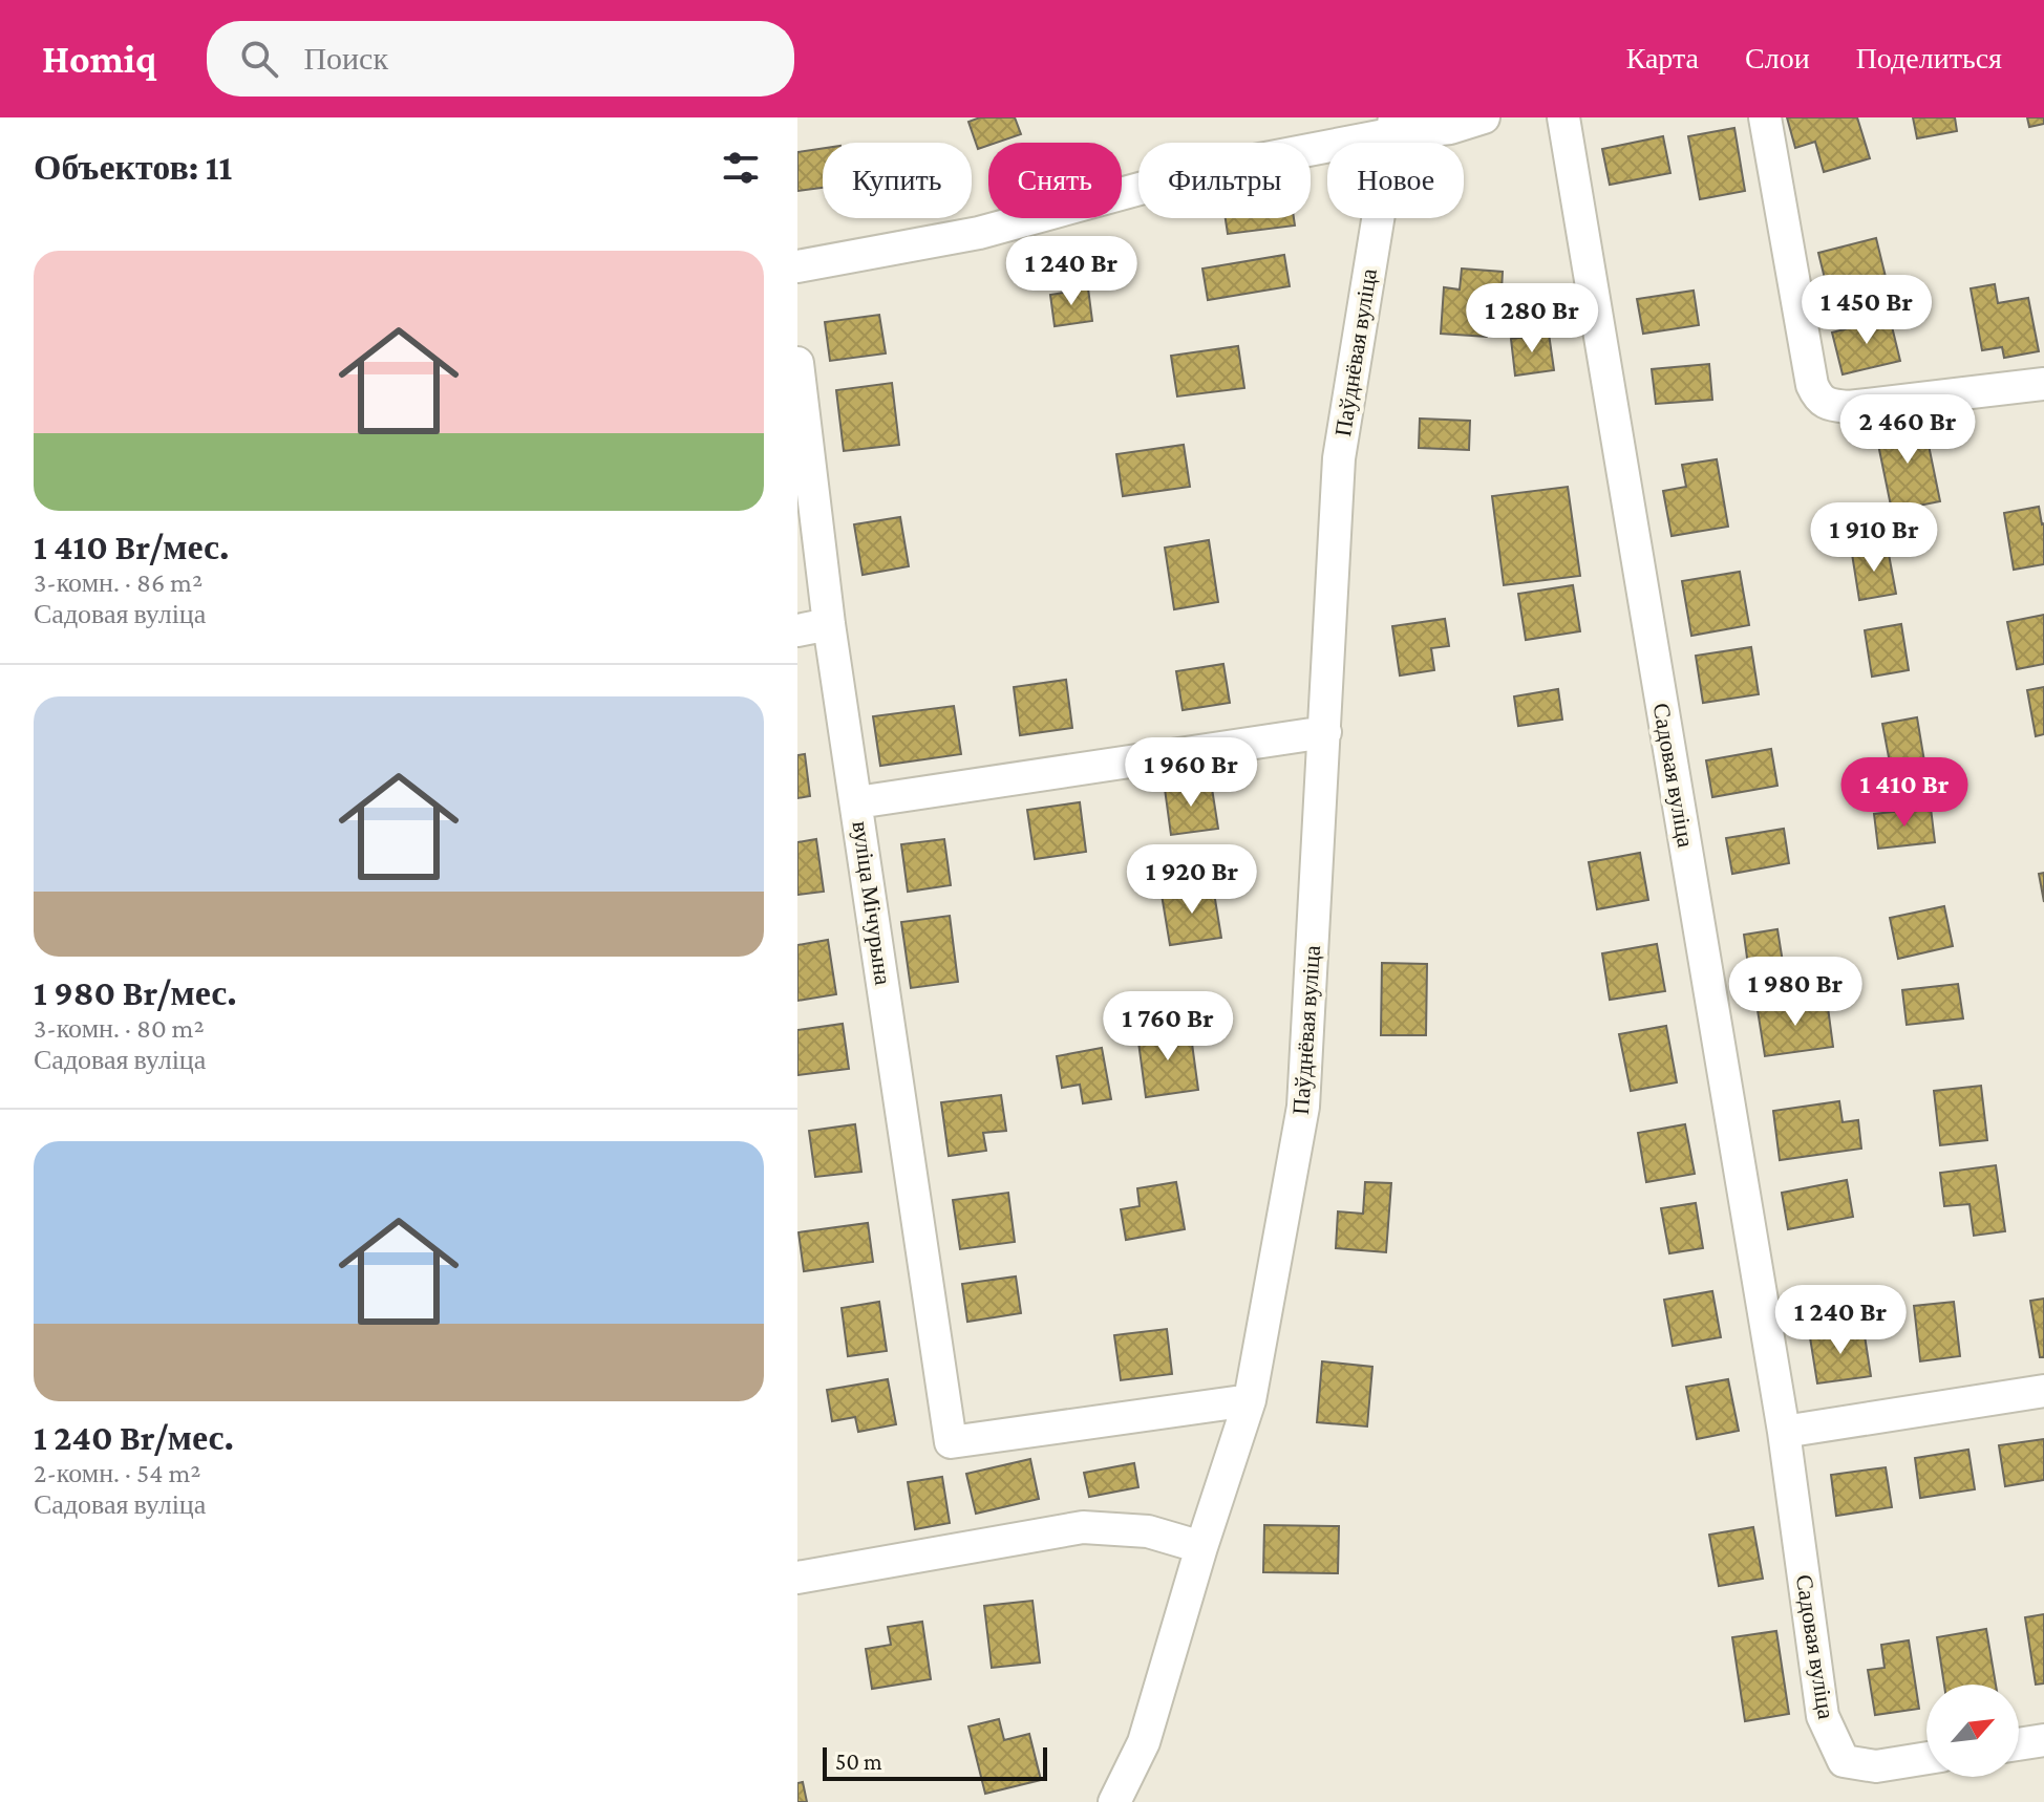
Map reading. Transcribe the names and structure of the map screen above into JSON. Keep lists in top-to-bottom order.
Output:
{
  "streets": {
    "street": ["Паўднёвая вуліца", "Садовая вуліца", "вуліца Мічурына"]
  },
  "crossings": [
    ["Паўднёвая вуліца", "вуліца Мічурына"]
  ],
  "scale_bar": "50 m",
  "north": "top right",
  "page": {
    "header": "Homiq",
    "search": "Поиск",
    "nav": ["Карта", "Слои", "Поделиться"],
    "heading": "Объектов: 11",
    "chip": [
      "Купить",
      "Снять",
      "Фильтры",
      "Новое"
    ],
    "list": [
      {
        "name": "1 410 Br/мес.",
        "note": "3-комн. · 86 m² · Садовая вуліца"
      },
      {
        "name": "1 980 Br/мес.",
        "note": "3-комн. · 80 m² · Садовая вуліца"
      },
      {
        "name": "1 240 Br/мес.",
        "note": "2-комн. · 54 m² · Садовая вуліца"
      }
    ],
    "price": [
      "1 240 Br",
      "1 450 Br",
      "1 280 Br",
      "2 460 Br",
      "1 910 Br",
      "1 960 Br",
      "1 410 Br",
      "1 920 Br",
      "1 980 Br",
      "1 760 Br",
      "1 240 Br"
    ],
    "scale": "50 m"
  }
}
